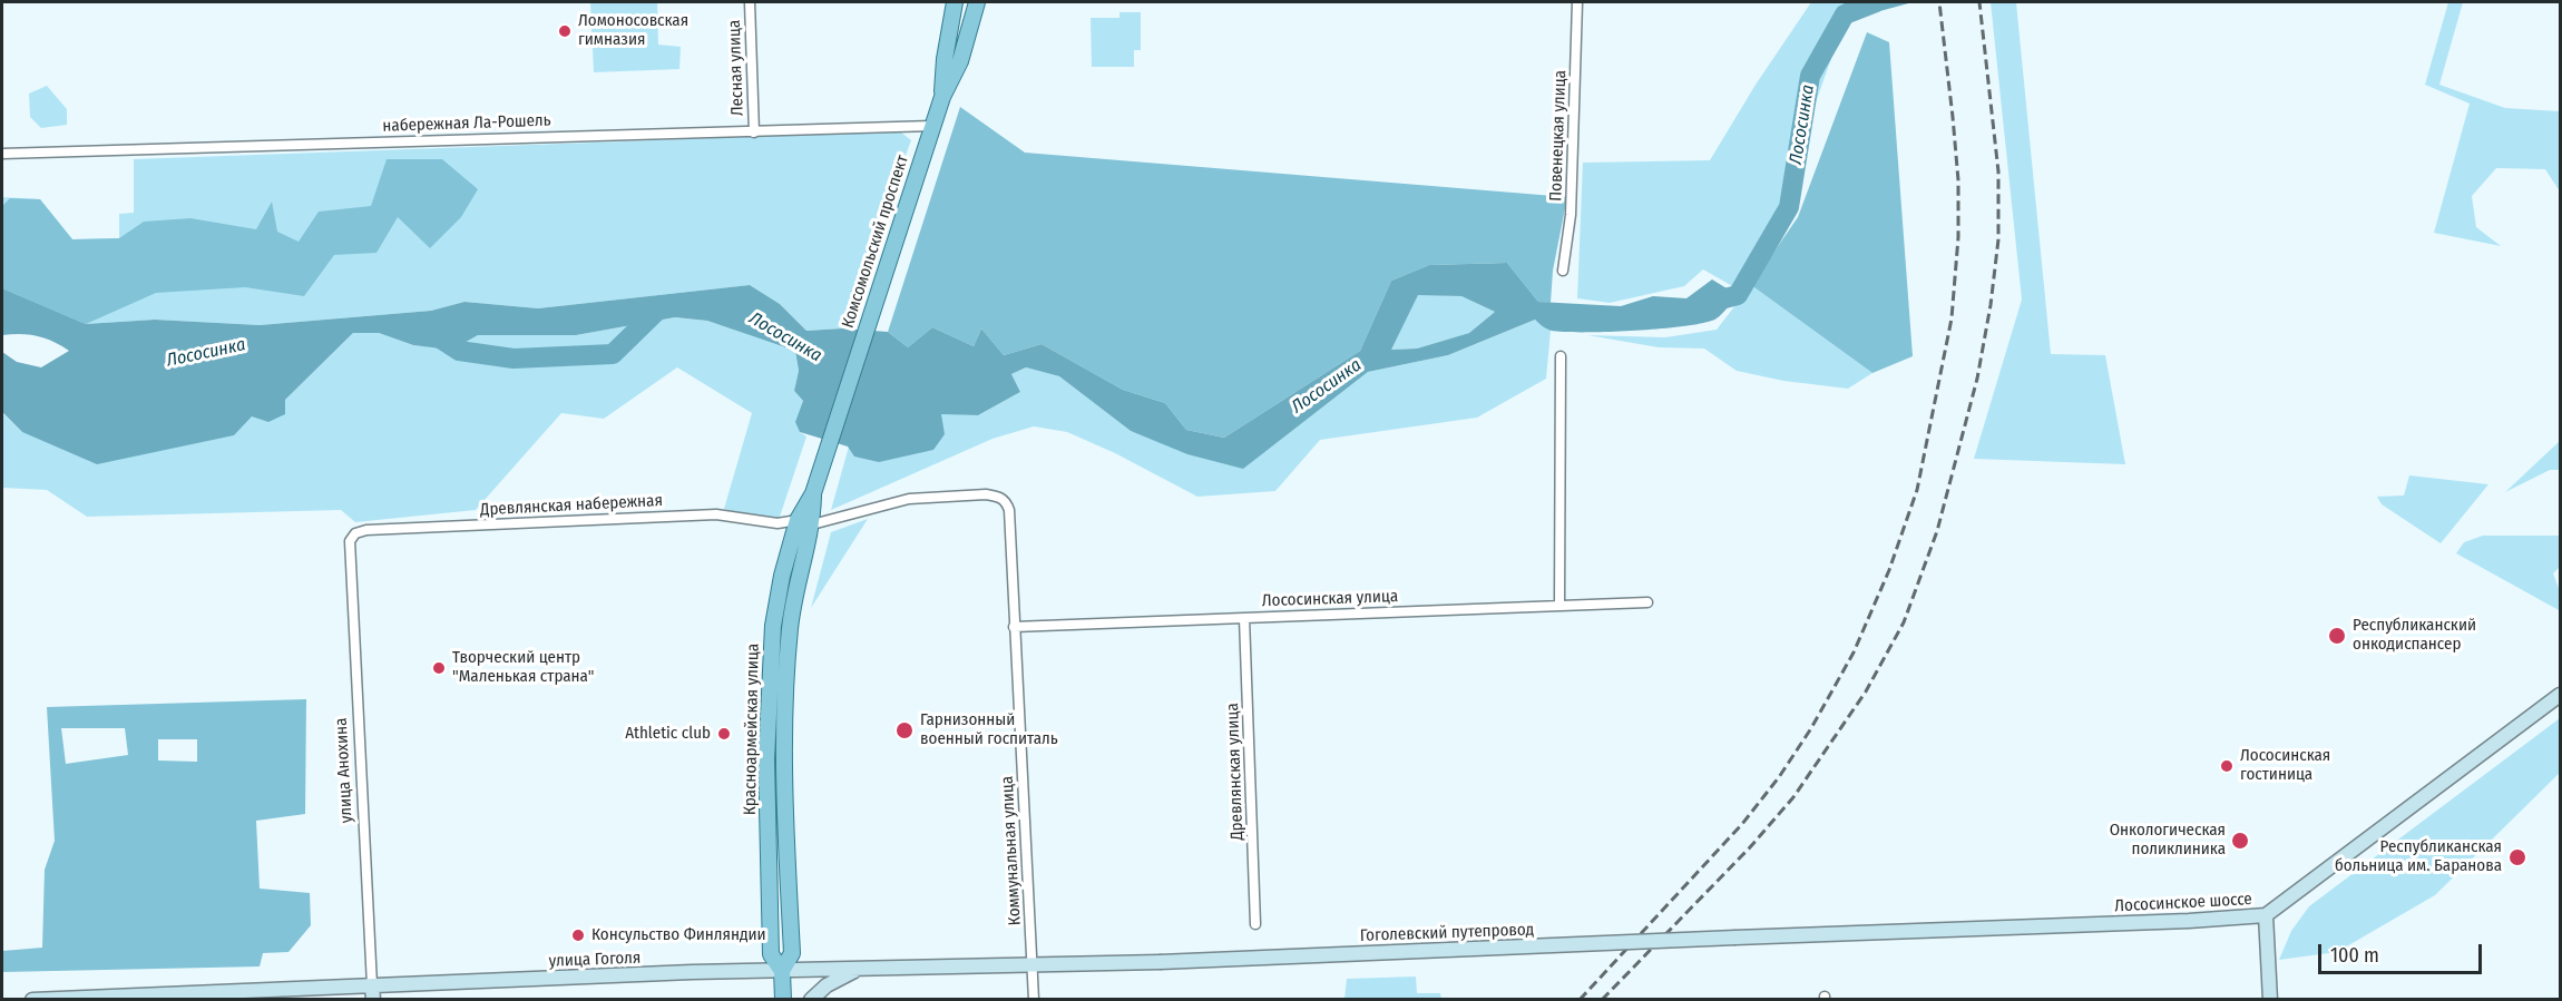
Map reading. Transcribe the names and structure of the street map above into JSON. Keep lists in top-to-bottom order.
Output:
{
  "streets": {
    "main road": [
      "Комсомольский проспект",
      "Красноармейская улица",
      "Лососинское шоссе",
      "Гоголевский путепровод",
      "улица Гоголя"
    ],
    "street": [
      "Лесная улица",
      "набережная Ла-Рошель",
      "Повенецкая улица",
      "Древлянская набережная",
      "Лососинская улица",
      "улица Анохина",
      "Древлянская улица",
      "Коммунальная улица"
    ]
  },
  "crossings": [
    ["Лесная улица", "набережная Ла-Рошель"],
    ["набережная Ла-Рошель", "Комсомольский проспект"],
    ["Комсомольский проспект", "Красноармейская улица"],
    ["Древлянская набережная", "Красноармейская улица"],
    ["Древлянская набережная", "улица Анохина"],
    ["Древлянская набережная", "Коммунальная улица"],
    ["Лососинская улица", "Древлянская улица"],
    ["Лососинская улица", "Коммунальная улица"],
    ["Красноармейская улица", "улица Гоголя"],
    ["улица Анохина", "улица Гоголя"],
    ["Коммунальная улица", "улица Гоголя"],
    ["Лососинское шоссе", "Гоголевский путепровод"],
    ["Гоголевский путепровод", "улица Гоголя"]
  ],
  "water": ["Лососинка"],
  "places": [
    "Ломоносовская гимназия",
    "Республиканский онкодиспансер",
    "Творческий центр \"Маленькая страна\"",
    "Гарнизонный военный госпиталь",
    "Athletic club",
    "Лососинская гостиница",
    "Онкологическая поликлиника",
    "Республиканская больница им. Баранова",
    "Консульство Финляндии"
  ],
  "scale_bar": "100 m"
}
